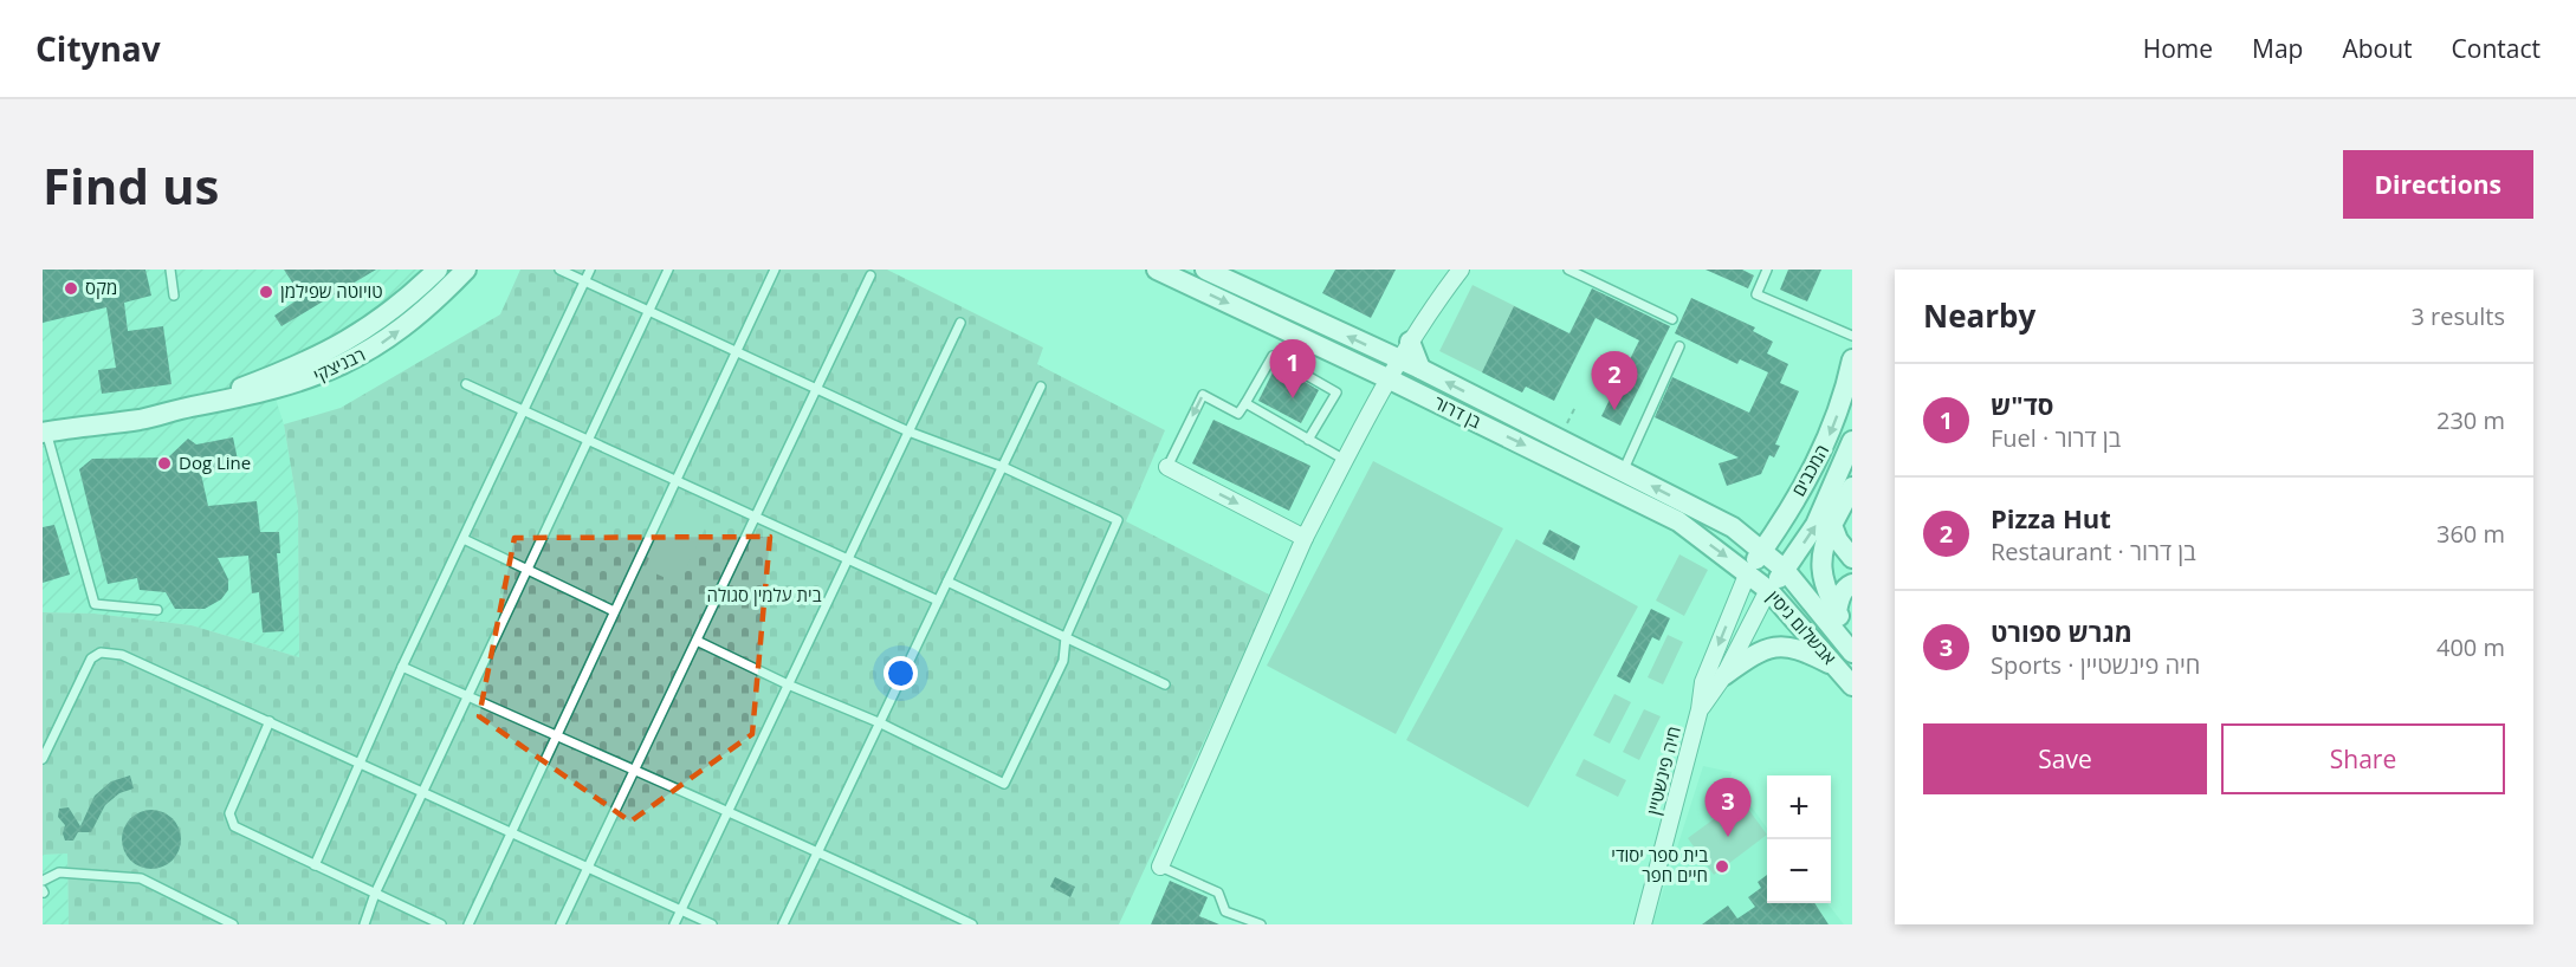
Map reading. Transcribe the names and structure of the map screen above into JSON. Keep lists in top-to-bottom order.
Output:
{
  "streets": {
    "street": [
      "רבניצקי",
      "בן דרור",
      "המכבים",
      "אבשלום גיסין",
      "חיה פינשטיין"
    ]
  },
  "crossings": [
    ["בן דרור", "המכבים"],
    ["בן דרור", "אבשלום גיסין"],
    ["בן דרור", "חיה פינשטיין"],
    ["המכבים", "אבשלום גיסין"],
    ["המכבים", "חיה פינשטיין"],
    ["אבשלום גיסין", "חיה פינשטיין"]
  ],
  "parks": ["בית עלמין סגולה"],
  "places": [
    "מקס",
    "טויוטה שפילמן",
    "Dog Line",
    "בית ספר יסודי חיים חפר"
  ],
  "page": {
    "header": "Citynav",
    "nav": [
      "Home",
      "Map",
      "About",
      "Contact"
    ],
    "buttons": [
      "Directions",
      ["Save", "Share"]
    ],
    "title": "Find us",
    "heading": ["Nearby", "3 results"],
    "pins": ["1", "2", "3"],
    "list": [
      {
        "mark": "1",
        "name": "סד\"ש",
        "note": "Fuel · בן דרור",
        "value": "230 m"
      },
      {
        "mark": "2",
        "name": "Pizza Hut",
        "note": "Restaurant · בן דרור",
        "value": "360 m"
      },
      {
        "mark": "3",
        "name": "מגרש ספורט",
        "note": "Sports · חיה פינשטיין",
        "value": "400 m"
      }
    ],
    "map_buttons": ["+", "−"]
  }
}
